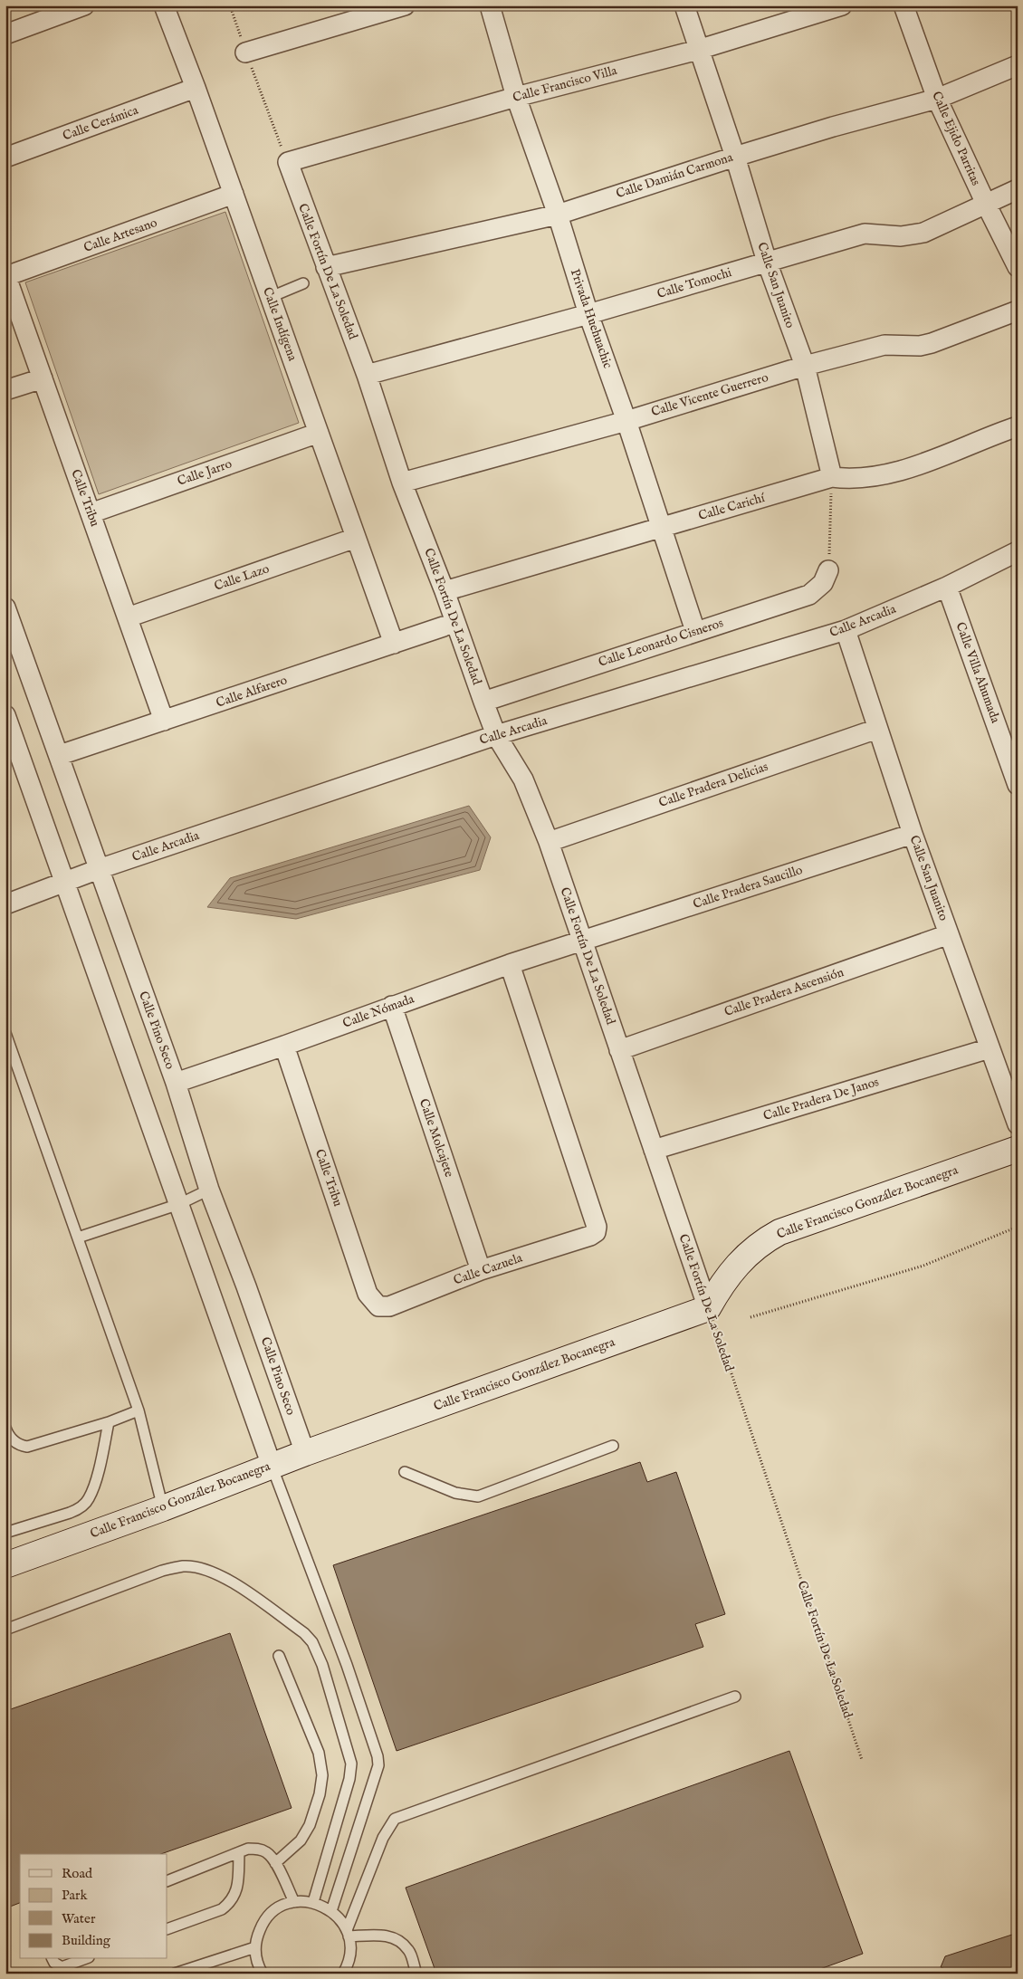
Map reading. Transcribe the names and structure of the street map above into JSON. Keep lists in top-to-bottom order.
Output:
{
  "streets": {
    "street": [
      "Calle Francisco Villa",
      "Calle Cerámica",
      "Calle Ejido Parritas",
      "Calle Damián Carmona",
      "Calle Artesano",
      "Calle Fortín De La Soledad",
      "Calle Tomochi",
      "Calle San Juanito",
      "Privada Huehuachic",
      "Calle Indígena",
      "Calle Vicente Guerrero",
      "Calle Jarro",
      "Calle Tribu",
      "Calle Carichí",
      "Calle Lazo",
      "Calle Arcadia",
      "Calle Leonardo Cisneros",
      "Calle Villa Ahumada",
      "Calle Alfarero",
      "Calle Pradera Delicias",
      "Calle Pradera Saucillo",
      "Calle Pradera Ascensión",
      "Calle Nómada",
      "Calle Pino Seco",
      "Calle Pradera De Janos",
      "Calle Molcajete",
      "Calle Francisco González Bocanegra",
      "Calle Cazuela"
    ]
  },
  "crossings": [
    ["Calle Francisco Villa", "Calle Fortín De La Soledad"],
    ["Calle Francisco Villa", "Calle San Juanito"],
    ["Calle Francisco Villa", "Privada Huehuachic"],
    ["Calle Cerámica", "Calle Indígena"],
    ["Calle Ejido Parritas", "Calle Damián Carmona"],
    ["Calle Ejido Parritas", "Calle Tomochi"],
    ["Calle Damián Carmona", "Calle Fortín De La Soledad"],
    ["Calle Damián Carmona", "Calle San Juanito"],
    ["Calle Damián Carmona", "Privada Huehuachic"],
    ["Calle Artesano", "Calle Indígena"],
    ["Calle Artesano", "Calle Tribu"],
    ["Calle Fortín De La Soledad", "Calle Tomochi"],
    ["Calle Fortín De La Soledad", "Calle Vicente Guerrero"],
    ["Calle Fortín De La Soledad", "Calle Carichí"],
    ["Calle Fortín De La Soledad", "Calle Arcadia"],
    ["Calle Fortín De La Soledad", "Calle Leonardo Cisneros"],
    ["Calle Fortín De La Soledad", "Calle Pradera Delicias"],
    ["Calle Fortín De La Soledad", "Calle Pradera Saucillo"],
    ["Calle Fortín De La Soledad", "Calle Pradera Ascensión"],
    ["Calle Fortín De La Soledad", "Calle Nómada"],
    ["Calle Fortín De La Soledad", "Calle Pradera De Janos"],
    ["Calle Fortín De La Soledad", "Calle Francisco González Bocanegra"],
    ["Calle Tomochi", "Calle San Juanito"],
    ["Calle Tomochi", "Privada Huehuachic"],
    ["Calle San Juanito", "Calle Vicente Guerrero"],
    ["Calle San Juanito", "Calle Carichí"],
    ["Calle San Juanito", "Calle Arcadia"],
    ["Calle San Juanito", "Calle Pradera Delicias"],
    ["Calle San Juanito", "Calle Pradera Saucillo"],
    ["Calle San Juanito", "Calle Pradera Ascensión"],
    ["Calle San Juanito", "Calle Pradera De Janos"],
    ["Privada Huehuachic", "Calle Vicente Guerrero"],
    ["Privada Huehuachic", "Calle Carichí"],
    ["Privada Huehuachic", "Calle Leonardo Cisneros"],
    ["Calle Indígena", "Calle Jarro"],
    ["Calle Indígena", "Calle Lazo"],
    ["Calle Indígena", "Calle Alfarero"],
    ["Calle Jarro", "Calle Tribu"],
    ["Calle Tribu", "Calle Lazo"],
    ["Calle Tribu", "Calle Alfarero"],
    ["Calle Tribu", "Calle Nómada"],
    ["Calle Tribu", "Calle Cazuela"],
    ["Calle Arcadia", "Calle Villa Ahumada"],
    ["Calle Arcadia", "Calle Pino Seco"],
    ["Calle Alfarero", "Calle Pino Seco"],
    ["Calle Pradera Saucillo", "Calle Nómada"],
    ["Calle Nómada", "Calle Pino Seco"],
    ["Calle Nómada", "Calle Molcajete"],
    ["Calle Nómada", "Calle Cazuela"],
    ["Calle Pino Seco", "Calle Francisco González Bocanegra"],
    ["Calle Molcajete", "Calle Cazuela"]
  ],
  "legend": [
    "Road",
    "Park",
    "Water",
    "Building"
  ]
}
